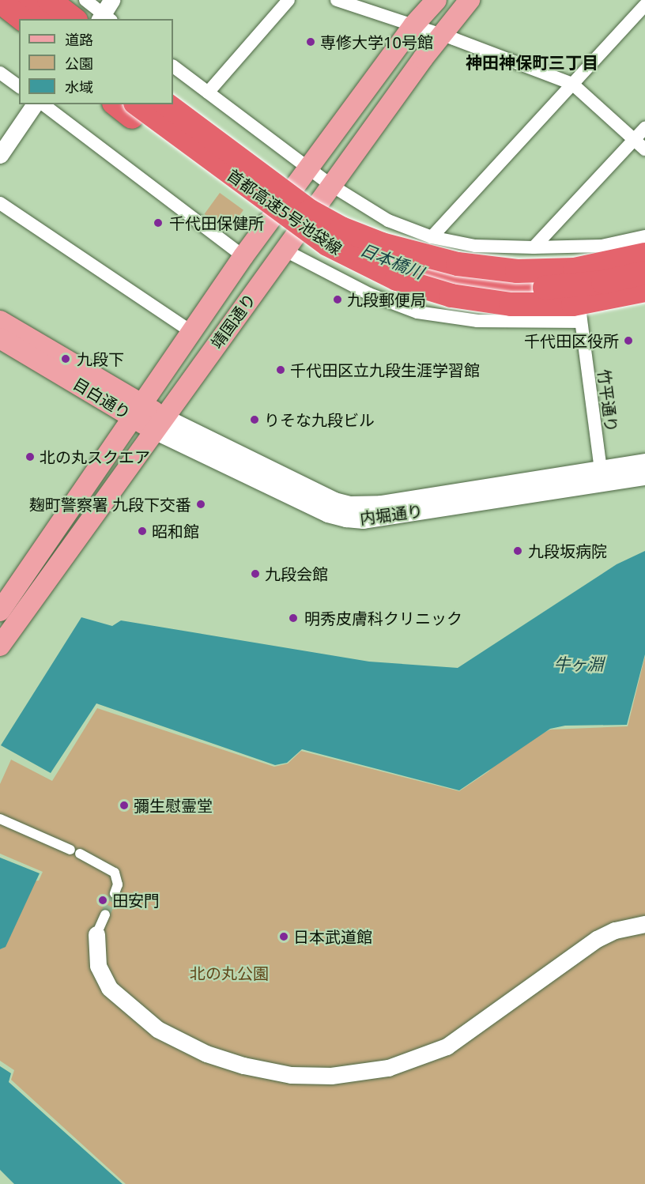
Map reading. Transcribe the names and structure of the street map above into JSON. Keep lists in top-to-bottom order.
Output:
{
  "streets": {
    "highway": ["首都高速5号池袋線"],
    "main road": ["靖国通り", "目白通り", "内堀通り"],
    "street": ["竹平通り"]
  },
  "crossings": [
    ["靖国通り", "目白通り"],
    ["靖国通り", "内堀通り"],
    ["目白通り", "内堀通り"],
    ["竹平通り", "内堀通り"]
  ],
  "districts": ["神田神保町三丁目"],
  "water": ["日本橋川", "牛ヶ淵"],
  "parks": ["北の丸公園"],
  "places": [
    "専修大学10号館",
    "千代田保健所",
    "九段郵便局",
    "千代田区役所",
    "九段下",
    "千代田区立九段生涯学習館",
    "りそな九段ビル",
    "北の丸スクエア",
    "麹町警察署 九段下交番",
    "昭和館",
    "九段坂病院",
    "九段会館",
    "明秀皮膚科クリニック",
    "彌生慰霊堂",
    "田安門",
    "日本武道館"
  ],
  "legend": ["道路", "公園", "水域"]
}
